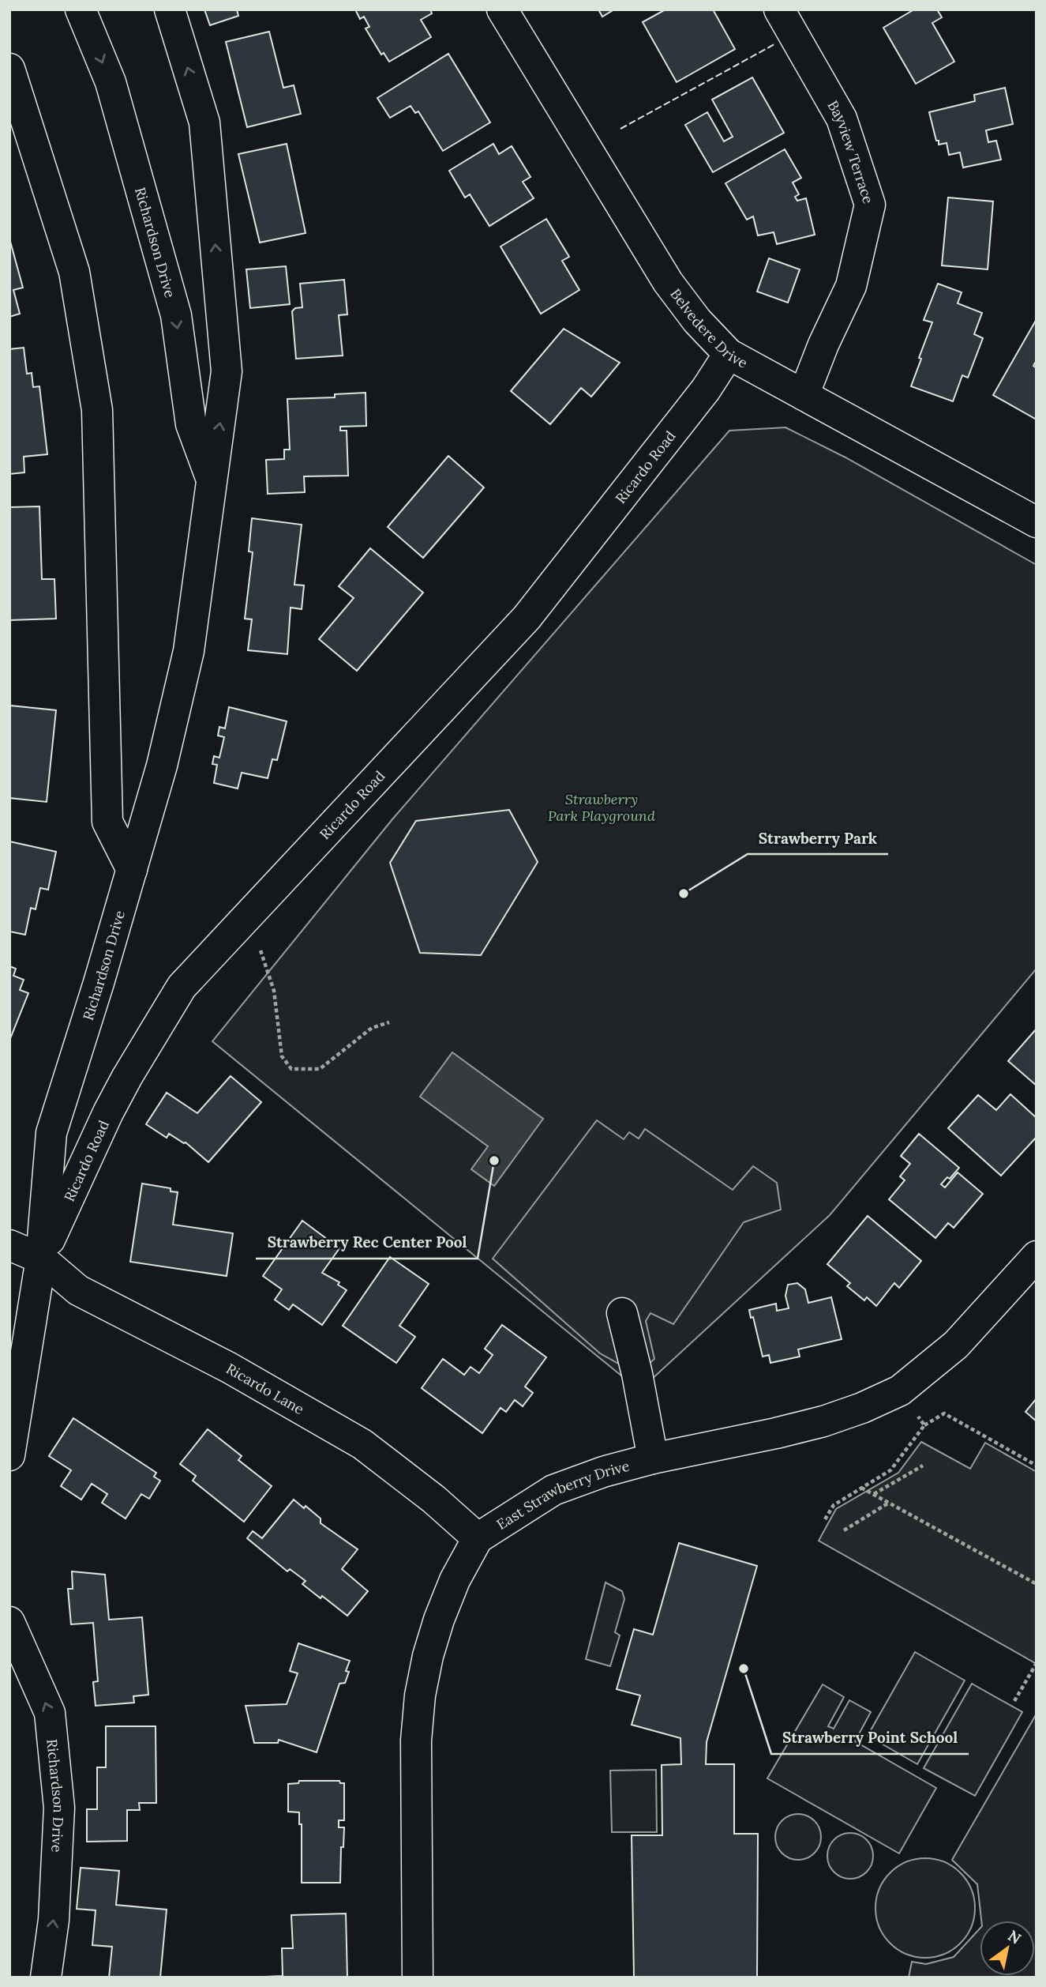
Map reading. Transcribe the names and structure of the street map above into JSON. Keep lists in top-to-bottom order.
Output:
{
  "streets": {
    "street": [
      "Bayview Terrace",
      "Richardson Drive",
      "Belvedere Drive",
      "Ricardo Road",
      "Ricardo Lane",
      "East Strawberry Drive"
    ]
  },
  "crossings": [
    ["Bayview Terrace", "Belvedere Drive"],
    ["Richardson Drive", "Ricardo Road"],
    ["Richardson Drive", "Ricardo Lane"],
    ["Belvedere Drive", "Ricardo Road"],
    ["Ricardo Road", "Ricardo Lane"],
    ["Ricardo Lane", "East Strawberry Drive"]
  ],
  "parks": ["Strawberry Park Playground"],
  "places": ["Strawberry Park", "Strawberry Rec Center Pool", "Strawberry Point School"],
  "north": "top right"
}
